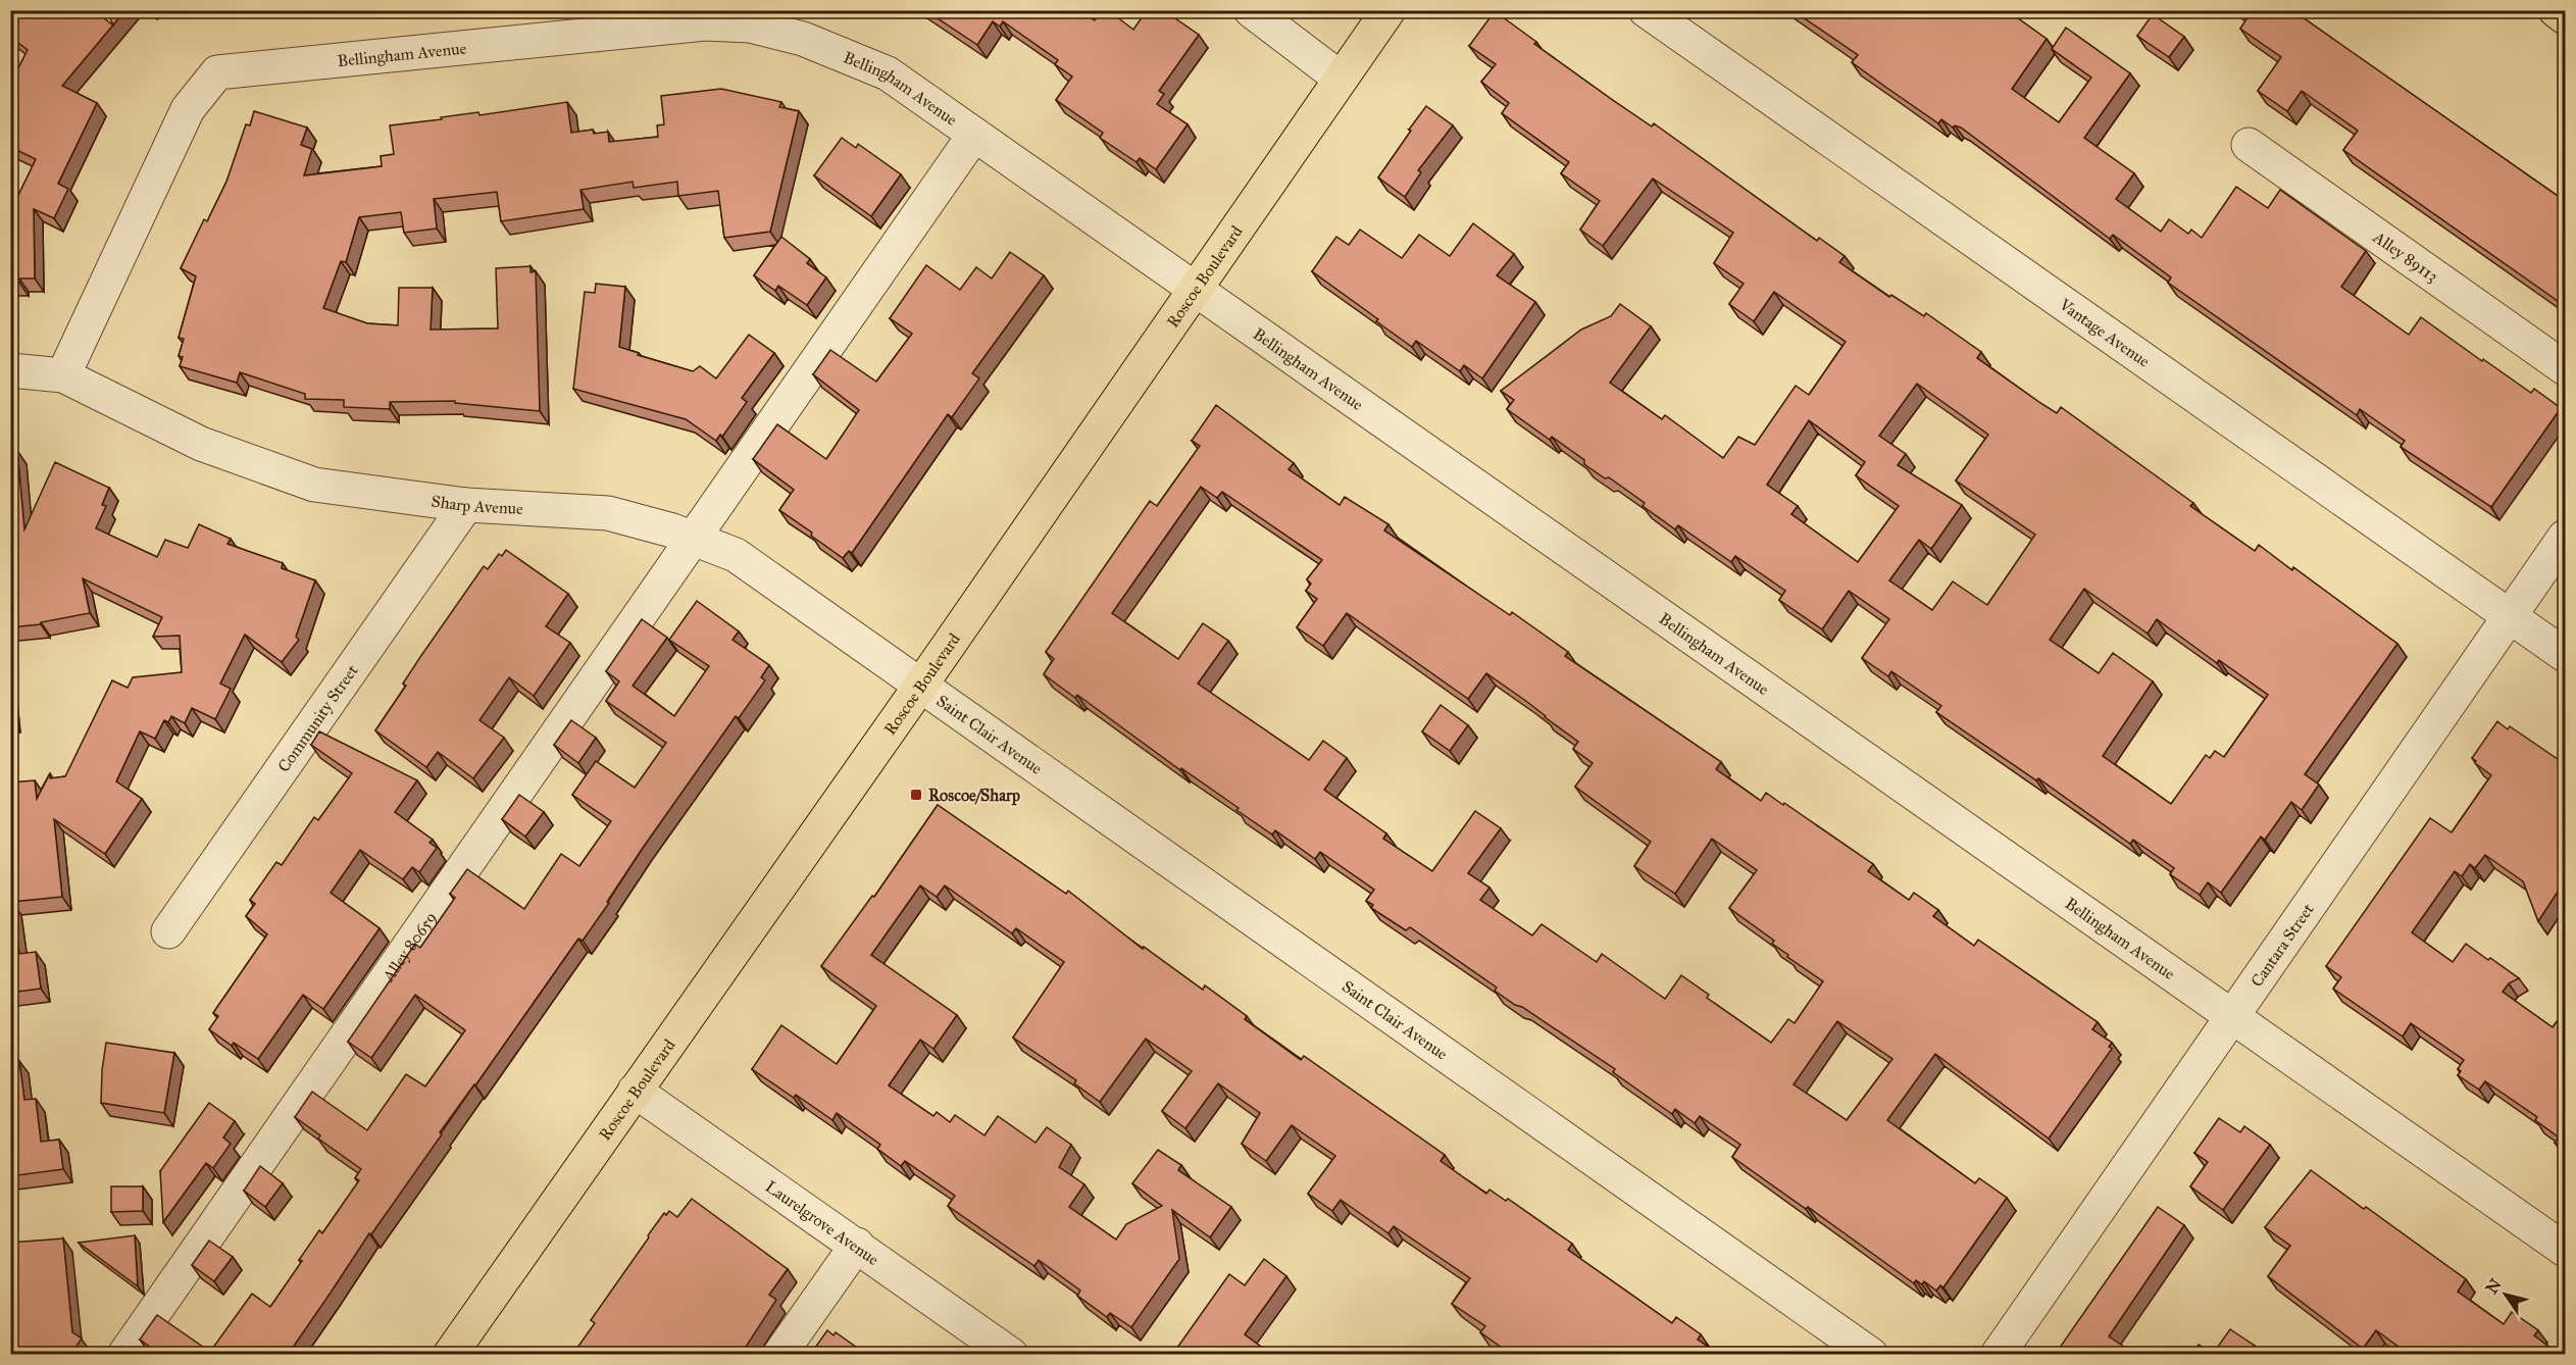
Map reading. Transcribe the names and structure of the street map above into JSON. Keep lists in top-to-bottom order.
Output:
{
  "streets": {
    "main road": ["Roscoe Boulevard"],
    "street": [
      "Bellingham Avenue",
      "Alley 89113",
      "Vantage Avenue",
      "Sharp Avenue",
      "Community Street",
      "Saint Clair Avenue",
      "Alley 80659",
      "Cantara Street",
      "Laurelgrove Avenue"
    ]
  },
  "crossings": [
    ["Bellingham Avenue", "Roscoe Boulevard"],
    ["Bellingham Avenue", "Sharp Avenue"],
    ["Bellingham Avenue", "Alley 80659"],
    ["Bellingham Avenue", "Cantara Street"],
    ["Roscoe Boulevard", "Sharp Avenue"],
    ["Roscoe Boulevard", "Saint Clair Avenue"],
    ["Roscoe Boulevard", "Laurelgrove Avenue"],
    ["Vantage Avenue", "Cantara Street"],
    ["Sharp Avenue", "Community Street"],
    ["Sharp Avenue", "Saint Clair Avenue"],
    ["Sharp Avenue", "Alley 80659"]
  ],
  "places": {
    "transit": ["Roscoe/Sharp"]
  },
  "north": "top left"
}
